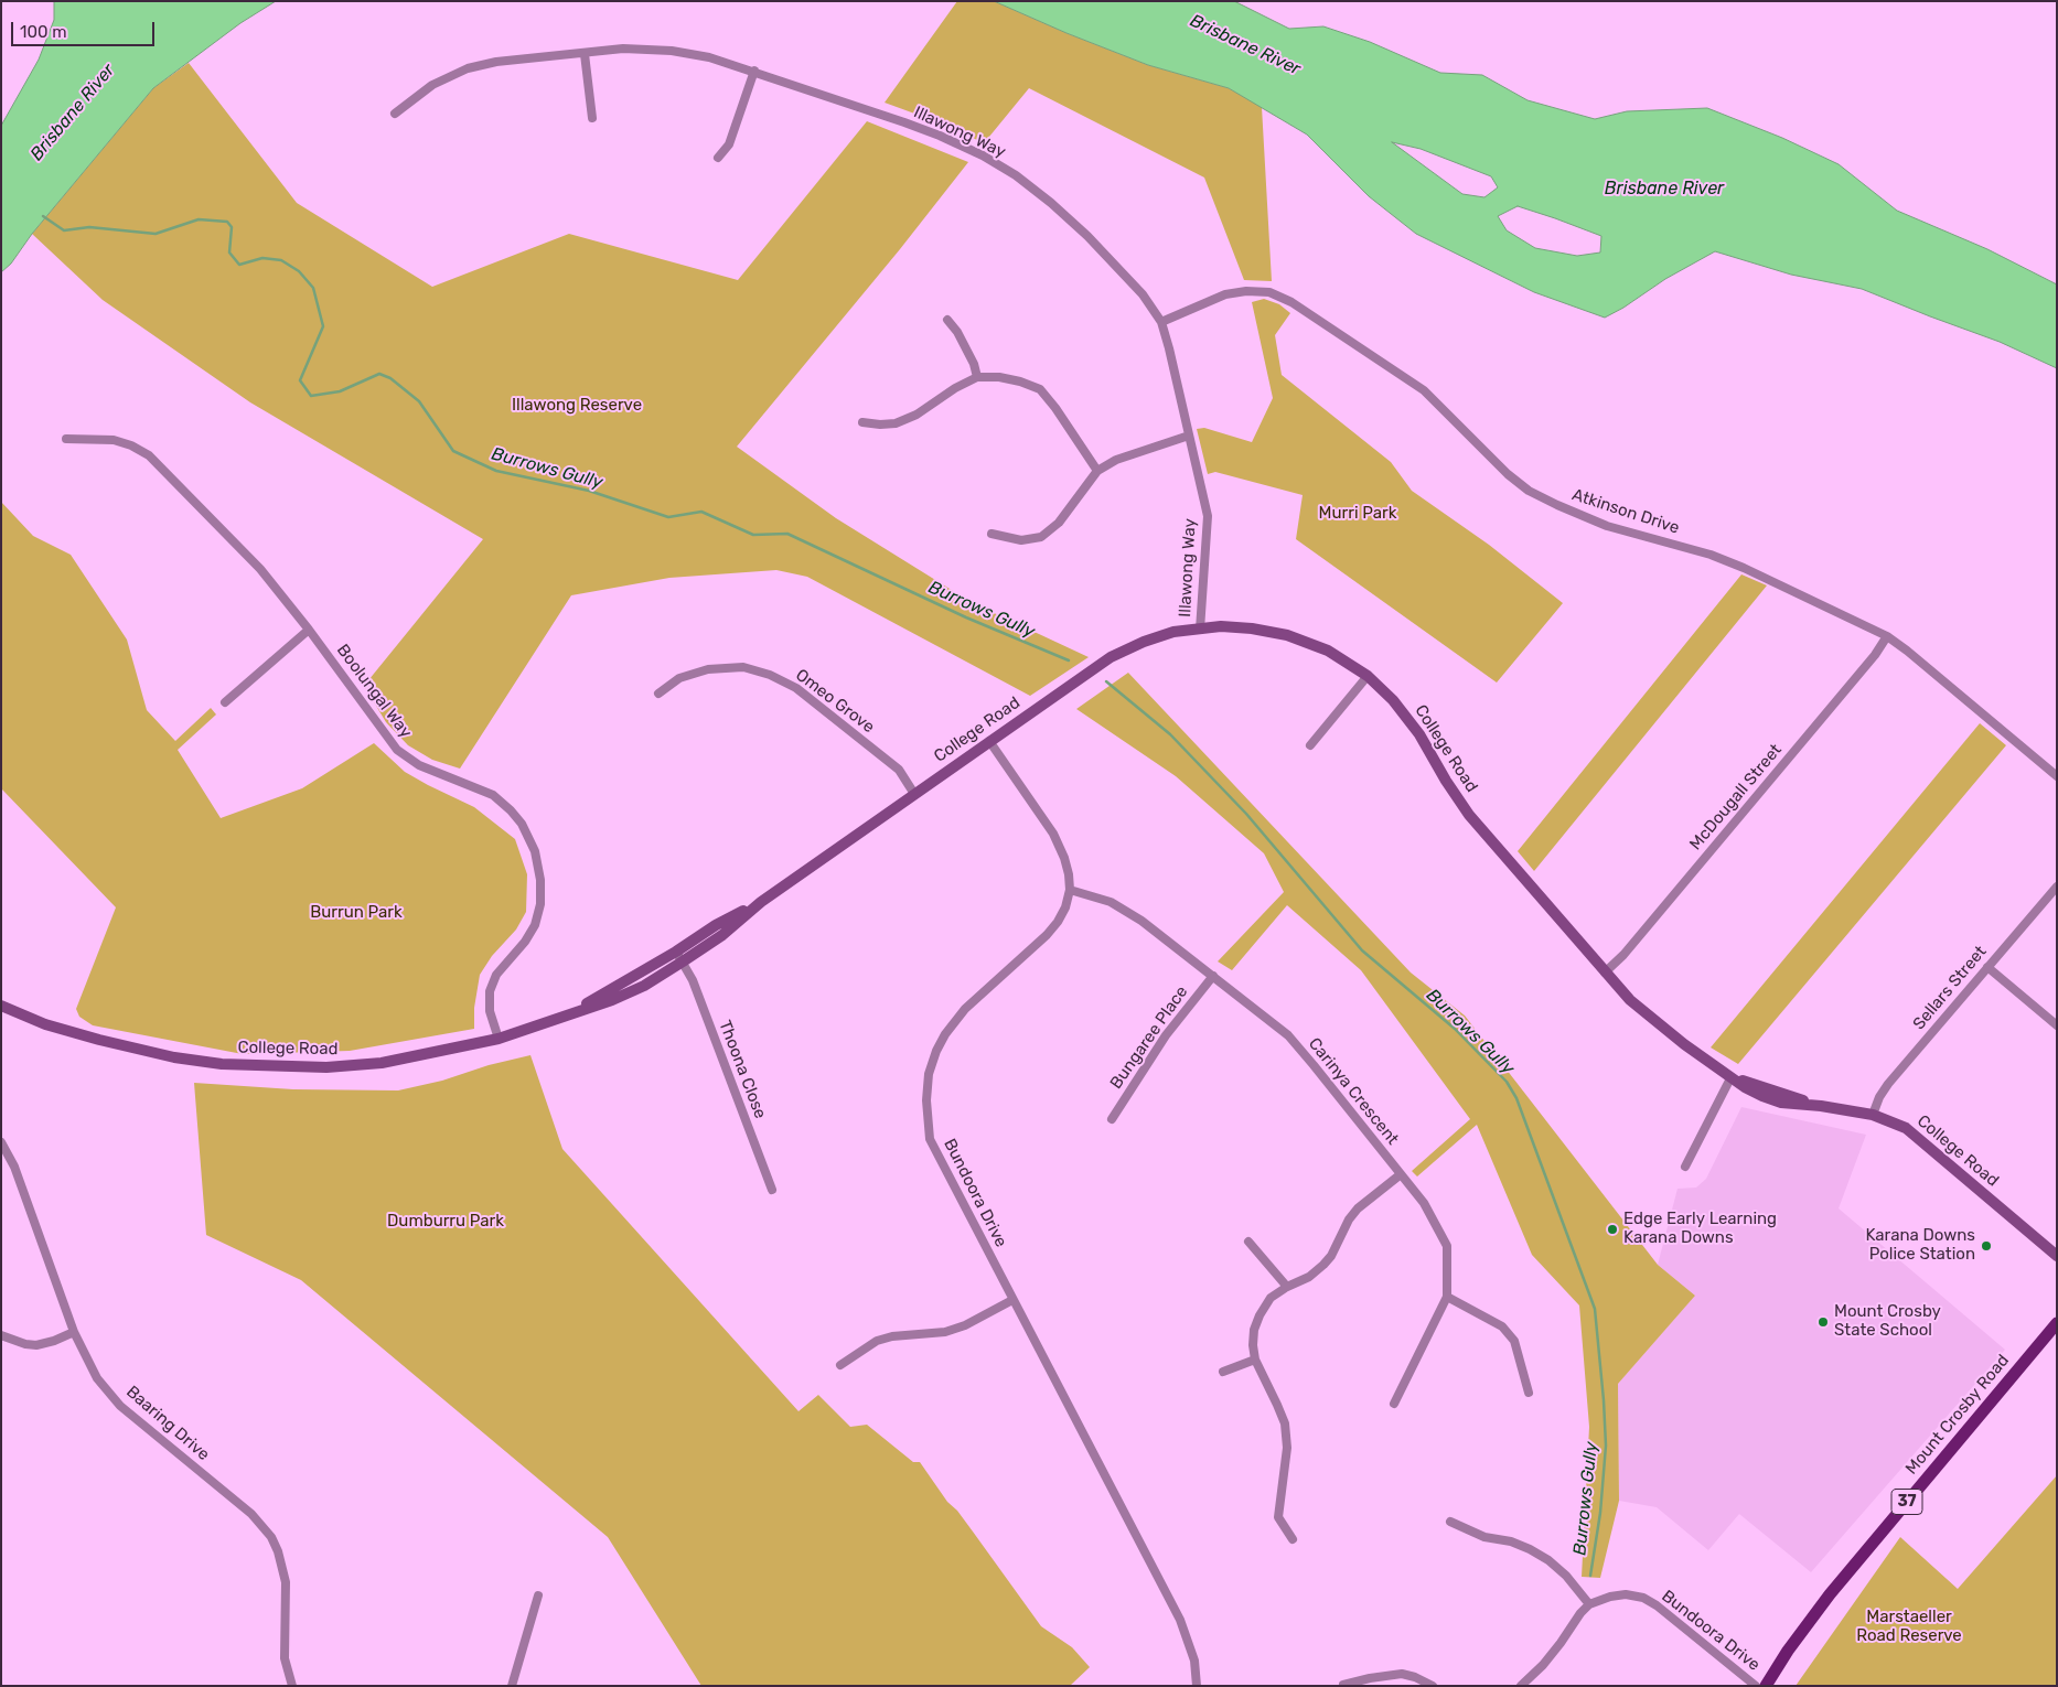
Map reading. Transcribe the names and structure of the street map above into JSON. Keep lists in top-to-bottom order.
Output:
{
  "streets": {
    "main road": ["College Road", "Mount Crosby Road", "37"],
    "street": [
      "Illawong Way",
      "Atkinson Drive",
      "Boolungal Way",
      "Omeo Grove",
      "McDougall Street",
      "Sellars Street",
      "Bungaree Place",
      "Thoona Close",
      "Carinya Crescent",
      "Bundoora Drive",
      "Baaring Drive"
    ]
  },
  "crossings": [
    ["Illawong Way", "Atkinson Drive"],
    ["Illawong Way", "College Road"],
    ["Atkinson Drive", "McDougall Street"],
    ["Boolungal Way", "College Road"],
    ["Omeo Grove", "College Road"],
    ["College Road", "McDougall Street"],
    ["College Road", "Sellars Street"],
    ["College Road", "Thoona Close"],
    ["College Road", "Bundoora Drive"],
    ["Bungaree Place", "Carinya Crescent"],
    ["Carinya Crescent", "Bundoora Drive"]
  ],
  "water": ["Brisbane River", "Burrows Gully"],
  "parks": [
    "Illawong Reserve",
    "Murri Park",
    "Burrun Park",
    "Dumburru Park",
    "Marstaeller Road Reserve"
  ],
  "places": ["Edge Early Learning Karana Downs", "Karana Downs Police Station", "Mount Crosby State School"],
  "scale_bar": "100 m"
}
